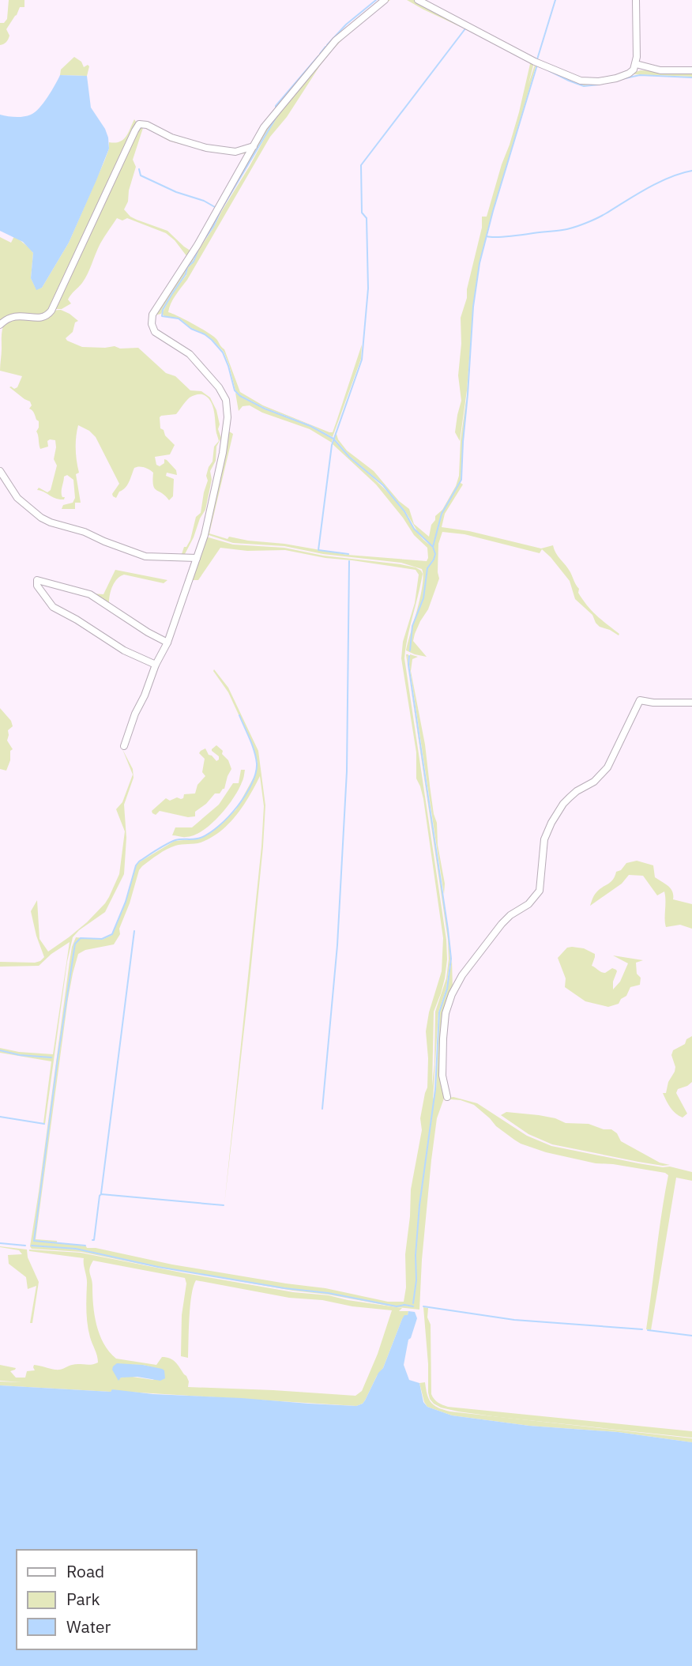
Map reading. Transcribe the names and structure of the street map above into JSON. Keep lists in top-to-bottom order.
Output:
{
  "legend": ["Road", "Park", "Water"]
}
